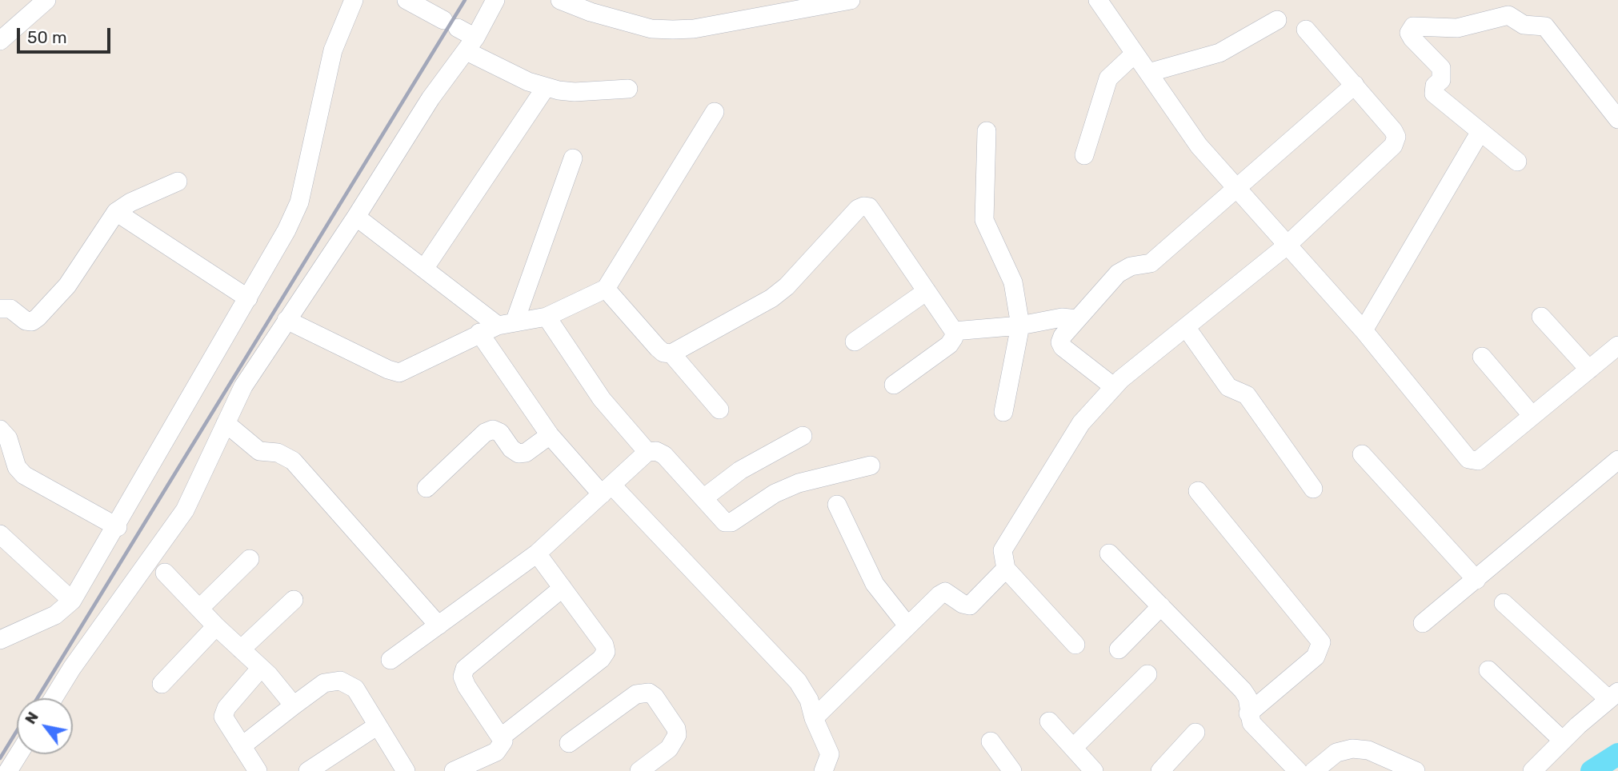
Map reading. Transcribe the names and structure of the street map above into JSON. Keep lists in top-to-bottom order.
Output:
{
  "scale_bar": "50 m",
  "north": "top left"
}
